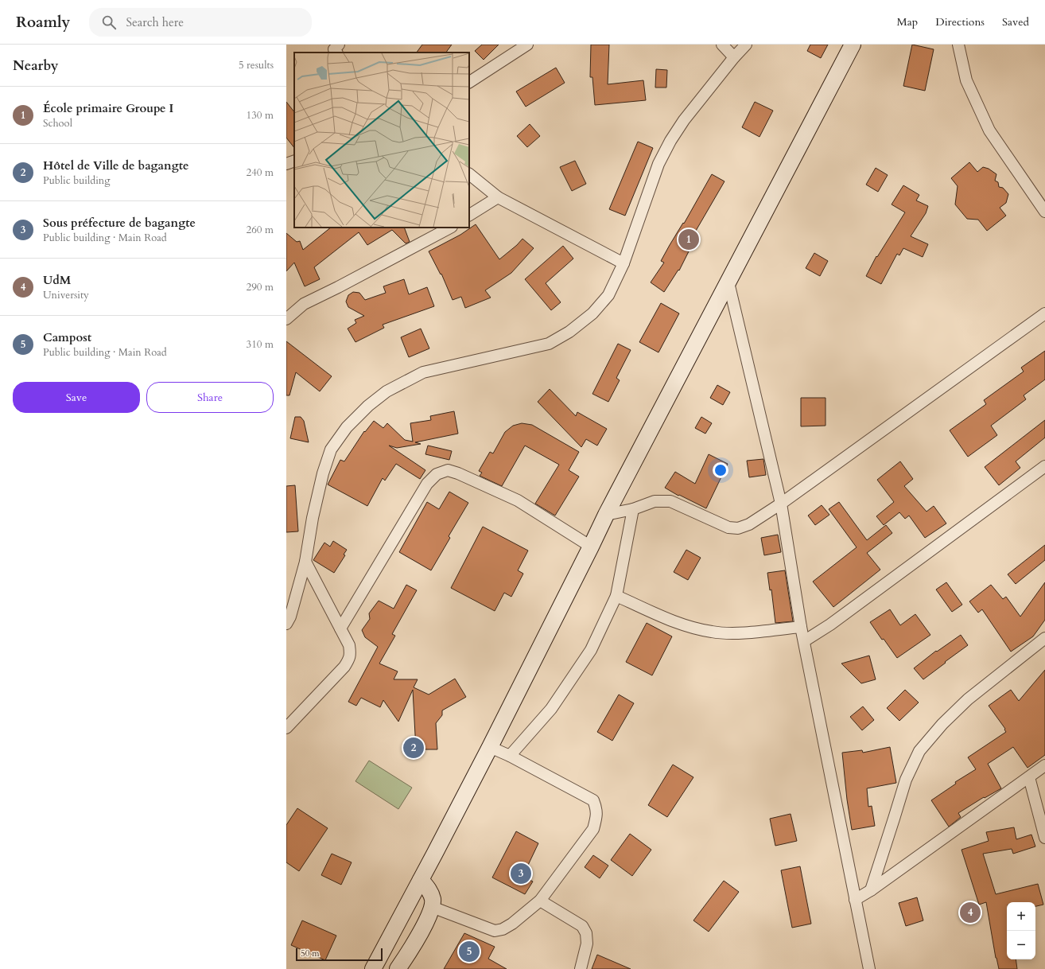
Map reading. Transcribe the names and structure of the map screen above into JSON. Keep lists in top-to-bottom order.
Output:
{
  "scale_bar": "50 m",
  "page": {
    "header": "Roamly",
    "search": "Search here",
    "nav": ["Map", "Directions", "Saved"],
    "heading": ["Nearby", "5 results"],
    "list": [
      {
        "mark": "1",
        "name": "École primaire Groupe I",
        "note": "School",
        "value": "130 m"
      },
      {
        "mark": "2",
        "name": "Hôtel de Ville de bagangte",
        "note": "Public building",
        "value": "240 m"
      },
      {
        "mark": "3",
        "name": "Sous préfecture de bagangte",
        "note": "Public building · Main Road",
        "value": "260 m"
      },
      {
        "mark": "4",
        "name": "UdM",
        "note": "University",
        "value": "290 m"
      },
      {
        "mark": "5",
        "name": "Campost",
        "note": "Public building · Main Road",
        "value": "310 m"
      }
    ],
    "pins": [
      "1",
      "2",
      "3",
      "4",
      "5"
    ],
    "buttons": ["Save", "Share"],
    "map_buttons": ["+", "−"],
    "scale": "50 m"
  }
}
